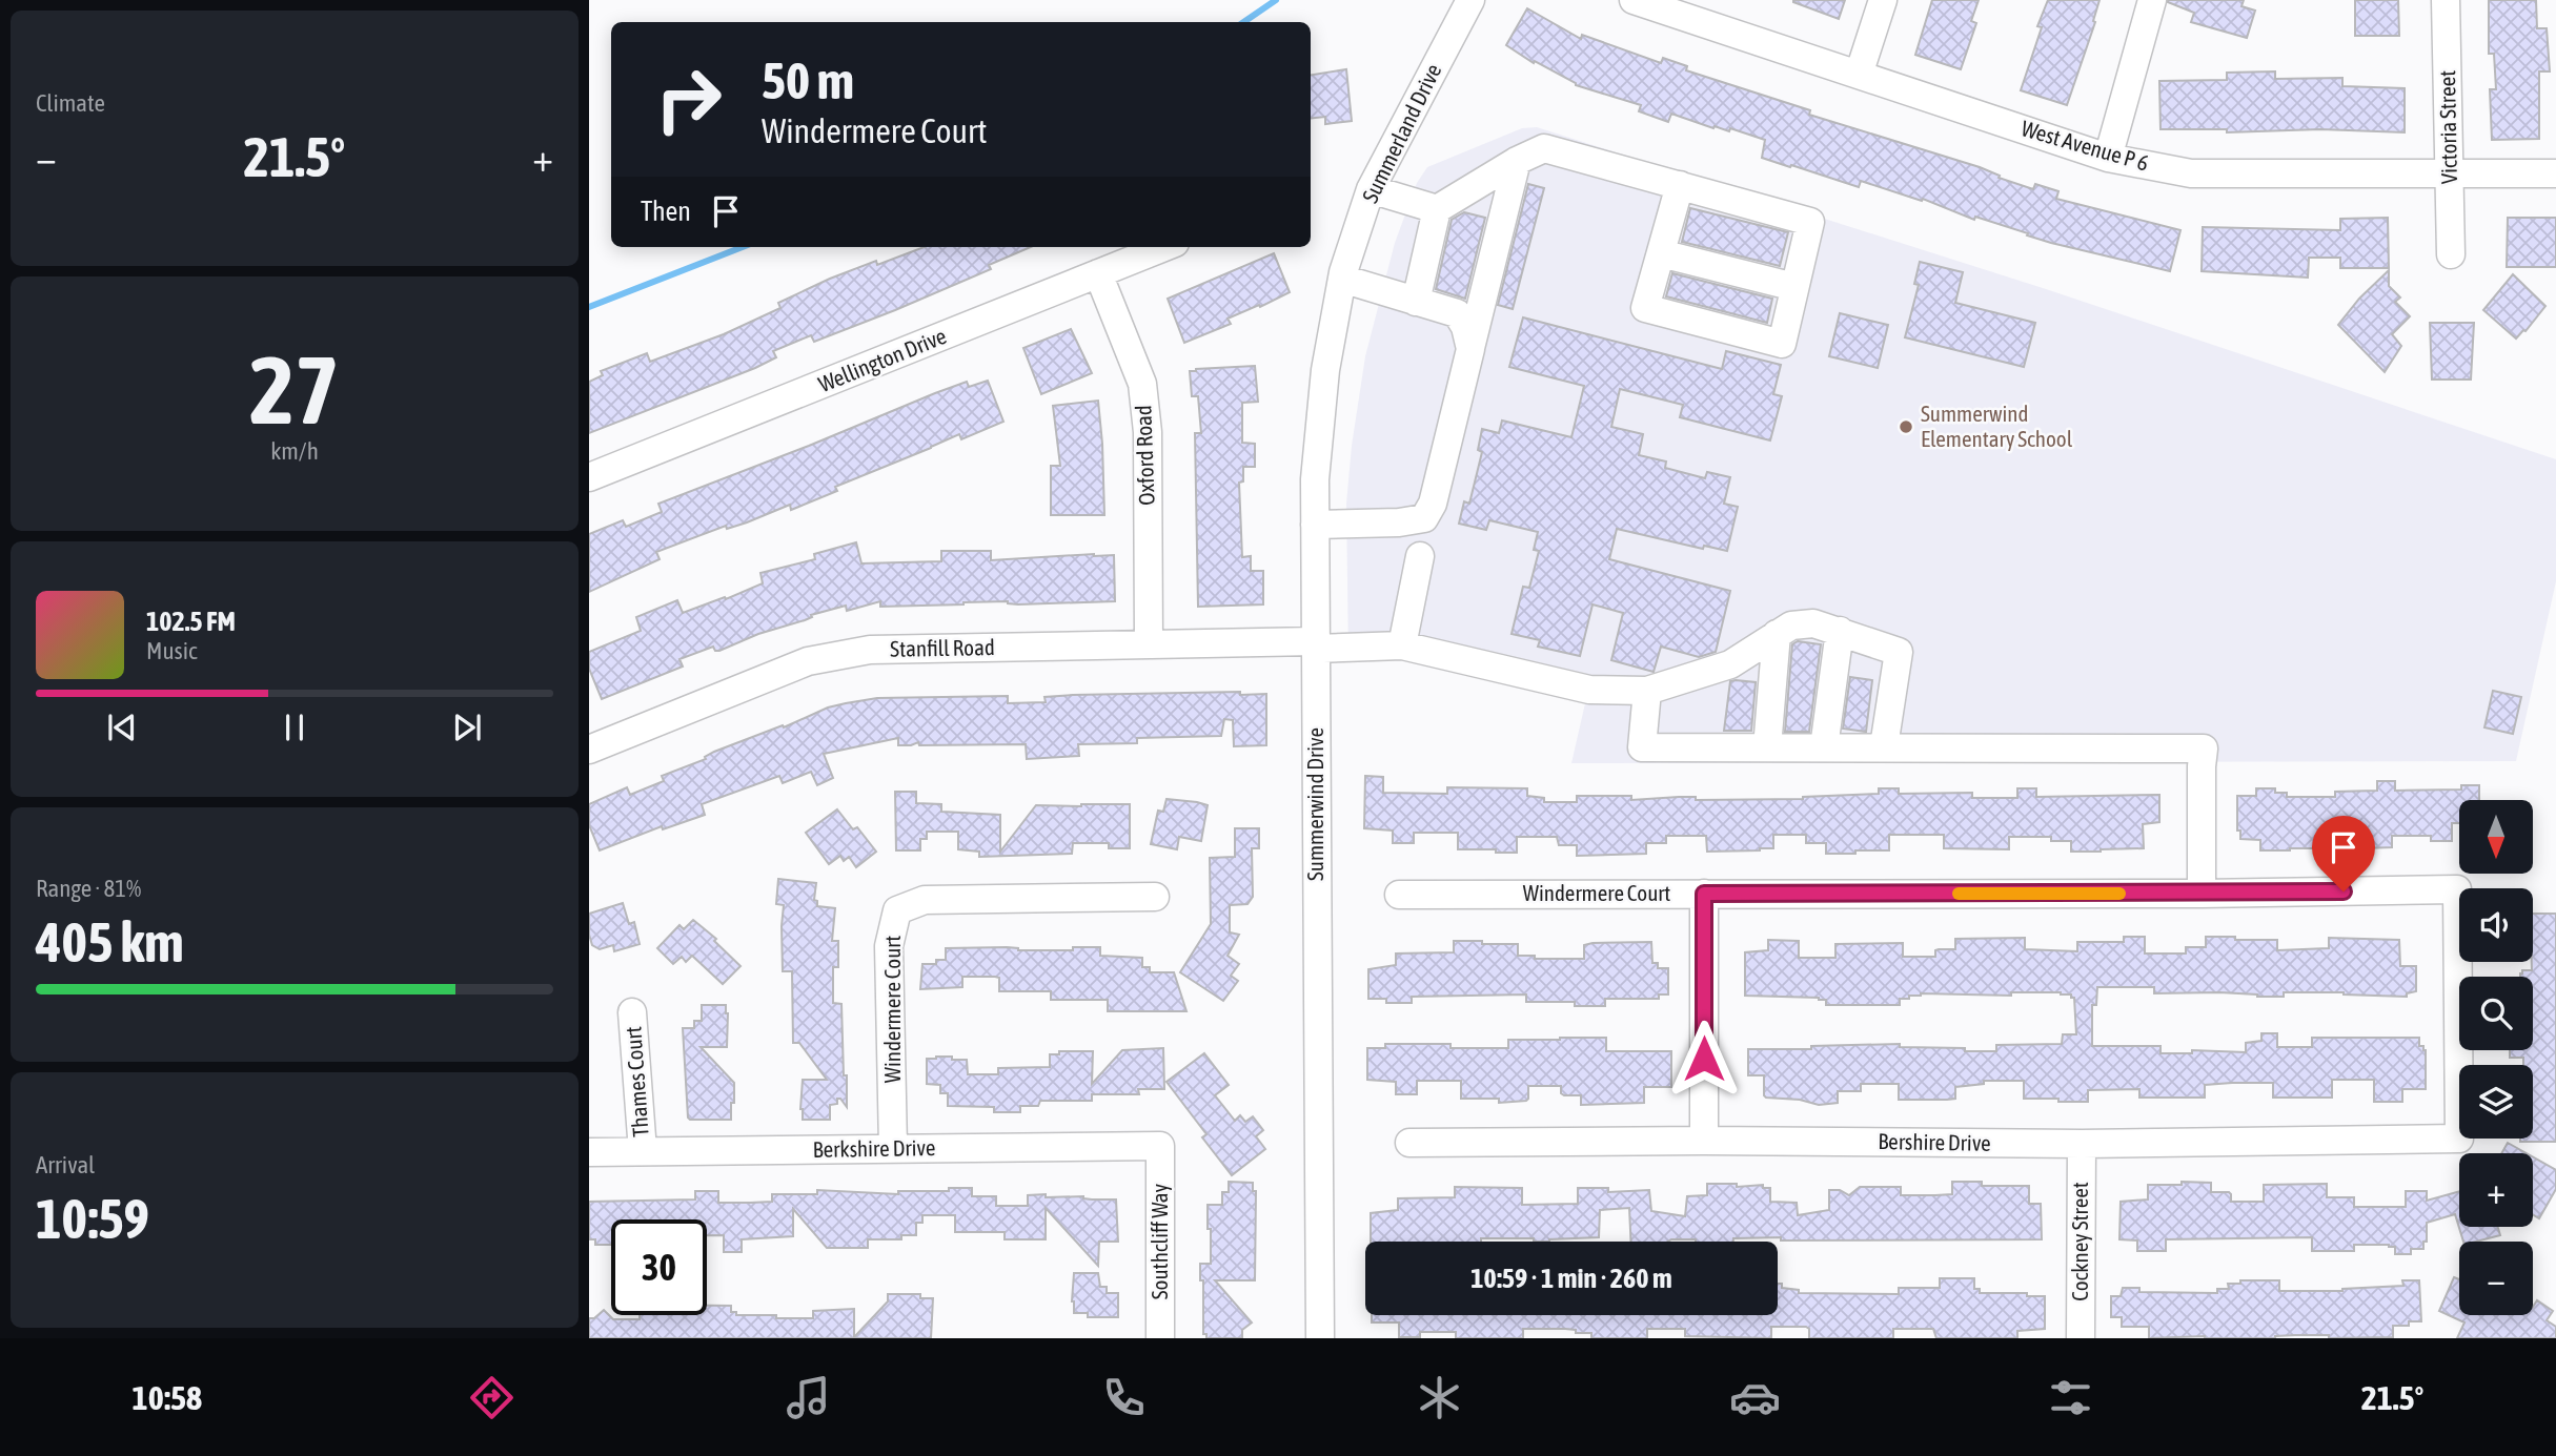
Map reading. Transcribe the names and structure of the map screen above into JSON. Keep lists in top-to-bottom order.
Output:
{
  "streets": {
    "street": [
      "Victoria Street",
      "Summerland Drive",
      "West Avenue P 6",
      "Wellington Drive",
      "Oxford Road",
      "Stanfill Road",
      "Summerwind Drive",
      "Windermere Court",
      "Thames Court",
      "Bershire Drive",
      "Berkshire Drive",
      "Southcliff Way",
      "Cockney Street"
    ]
  },
  "crossings": [
    ["Victoria Street", "West Avenue P 6"],
    ["Summerland Drive", "Summerwind Drive"],
    ["Wellington Drive", "Oxford Road"],
    ["Oxford Road", "Stanfill Road"],
    ["Stanfill Road", "Summerwind Drive"],
    ["Windermere Court", "Bershire Drive"],
    ["Windermere Court", "Berkshire Drive"],
    ["Thames Court", "Berkshire Drive"],
    ["Bershire Drive", "Cockney Street"],
    ["Berkshire Drive", "Southcliff Way"]
  ],
  "places": ["Summerwind Elementary School"],
  "north": "bottom",
  "page": {
    "tile": [
      "Climate",
      ["27", "km/h"],
      ["Range · 81%", "405 km"],
      ["Arrival", "10:59"]
    ],
    "turn": ["50 m", "Windermere Court"],
    "heat": ["−", "21.5°", "+"],
    "then": "Then",
    "song": ["102.5 FM", "Music"],
    "map_buttons": ["+", "−"],
    "limit": "30",
    "trip": "10:59 · 1 min · 260 m",
    "tabs": ["10:58", "21.5°"]
  }
}
